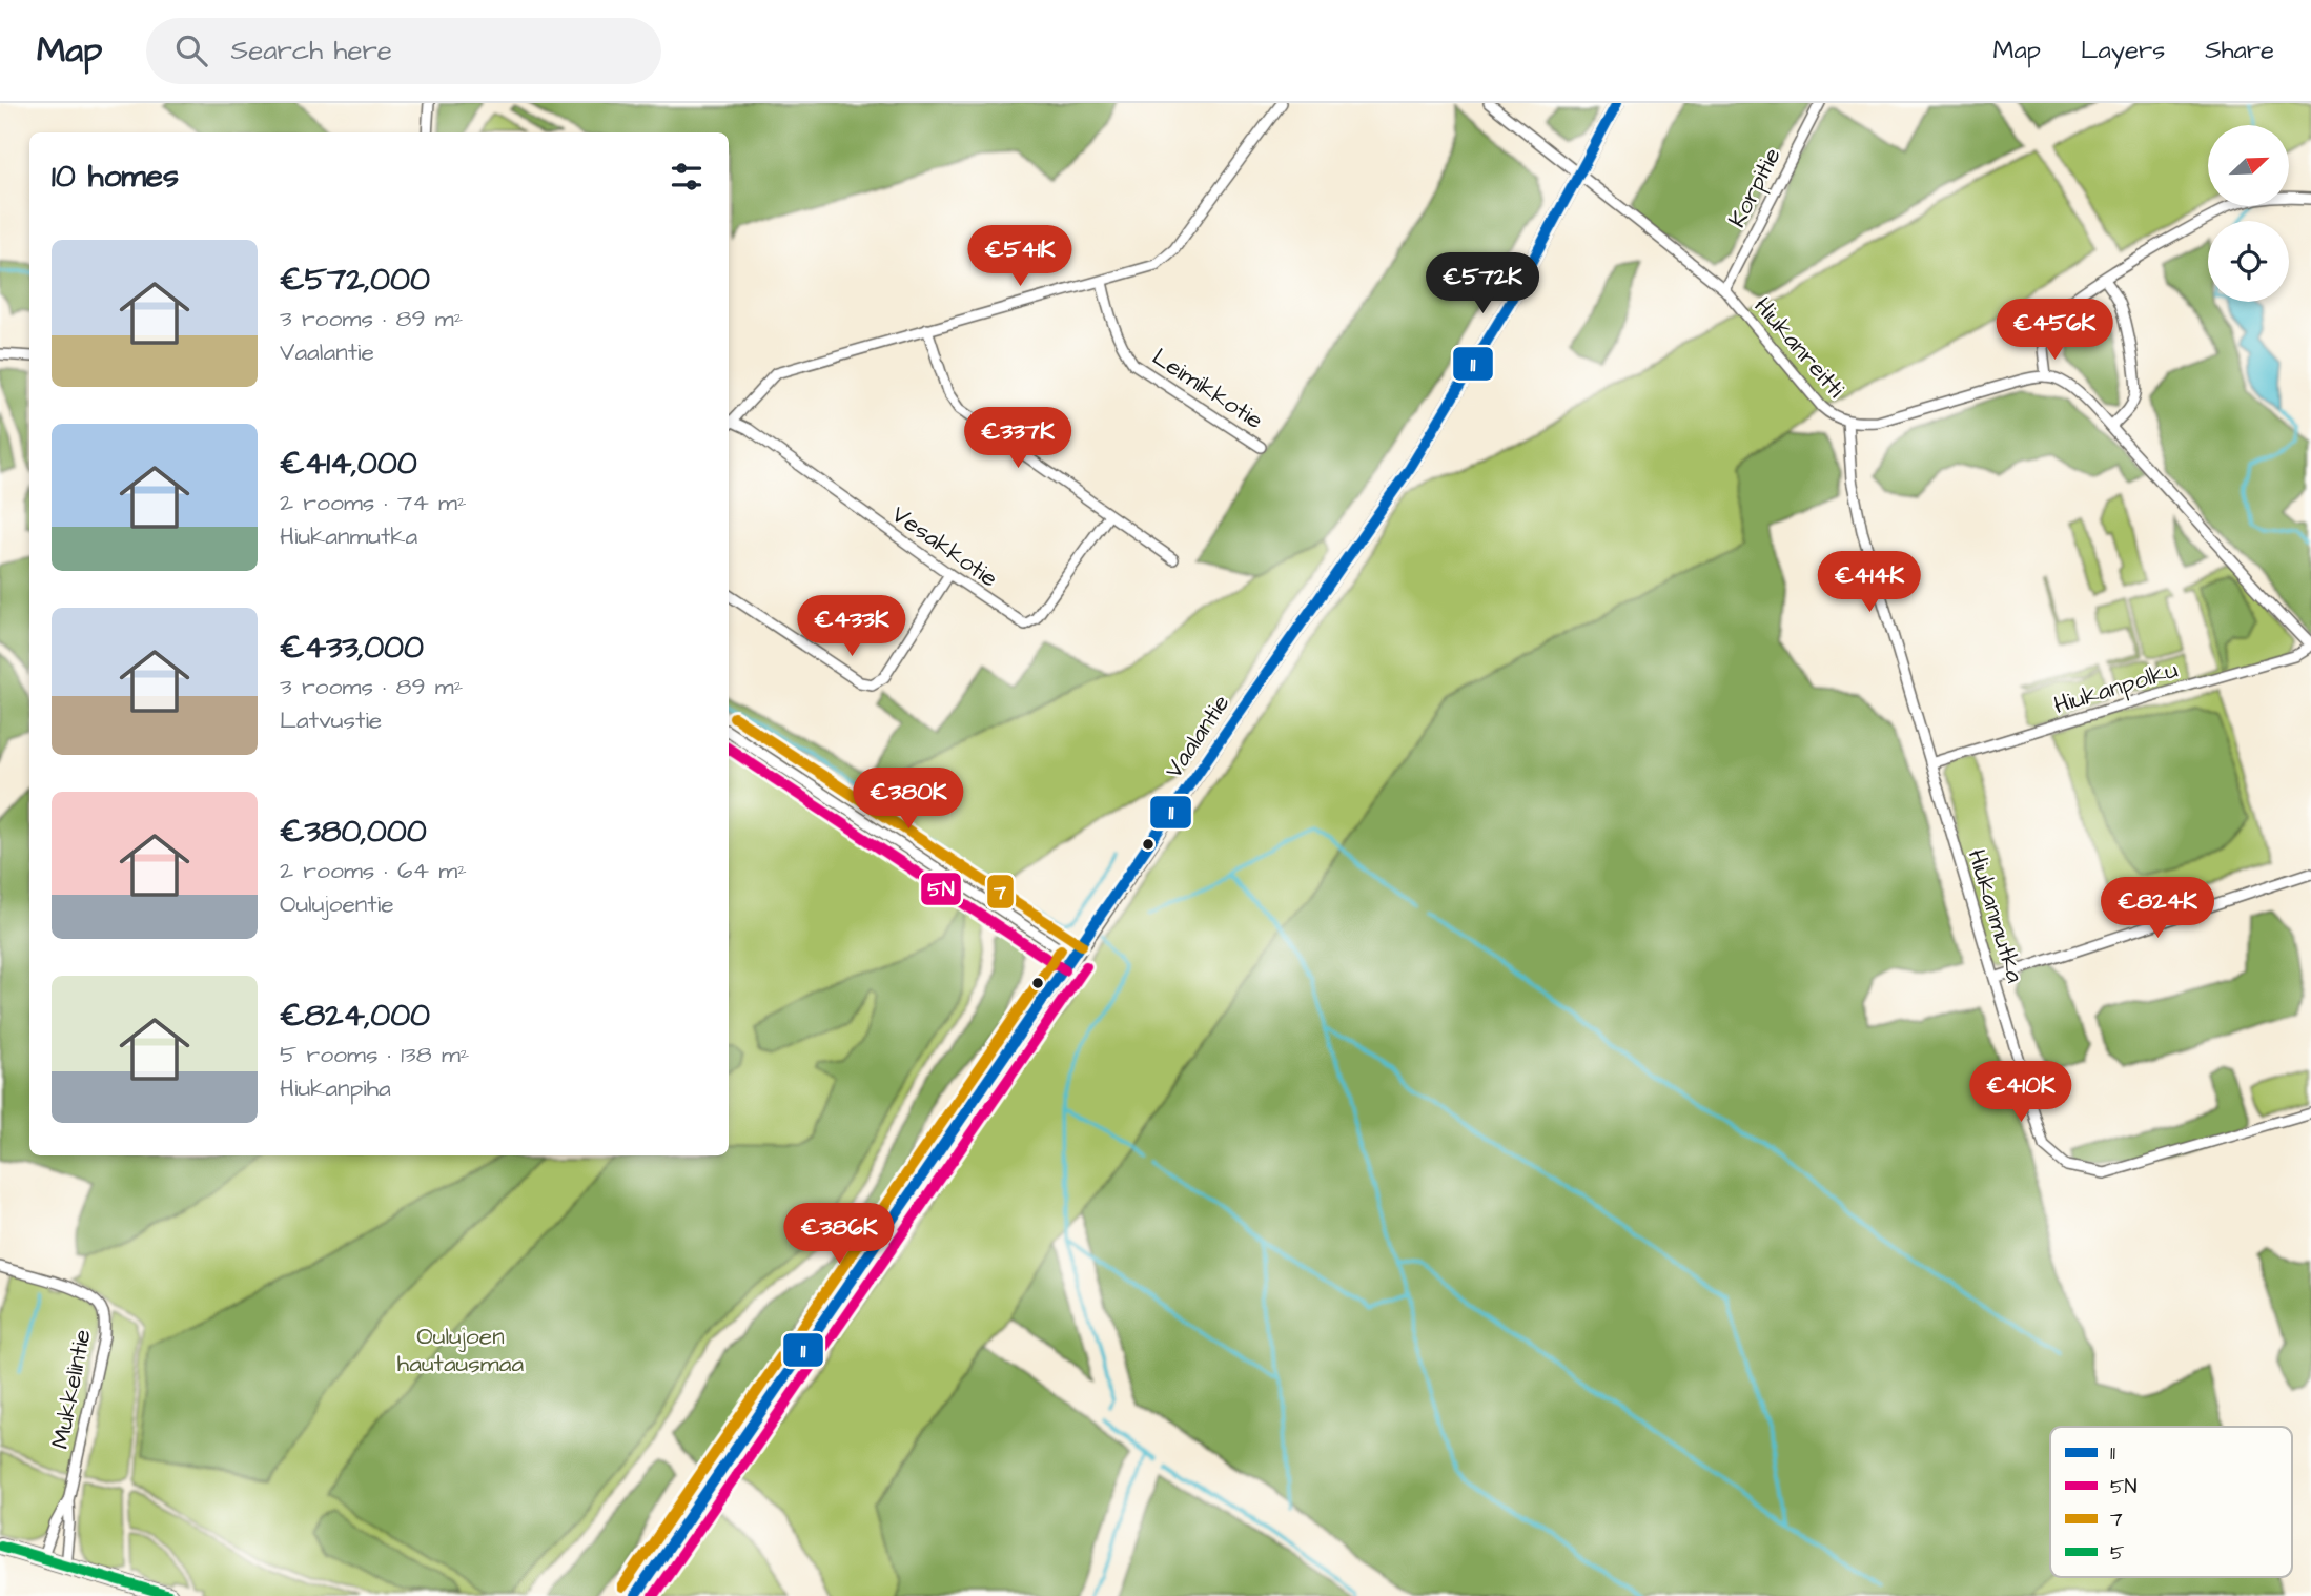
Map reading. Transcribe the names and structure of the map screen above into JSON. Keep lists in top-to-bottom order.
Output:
{
  "streets": {
    "street": [
      "Korpitie",
      "Hiukanreitti",
      "Leimikkotie",
      "Vesakkotie",
      "Hiukanpolku",
      "Vaalantie",
      "Hiukanmutka",
      "Mukkelintie"
    ]
  },
  "crossings": [
    ["Korpitie", "Hiukanreitti"],
    ["Hiukanreitti", "Vaalantie"],
    ["Hiukanreitti", "Hiukanmutka"],
    ["Hiukanpolku", "Hiukanmutka"]
  ],
  "parks": ["Oulujoen hautausmaa"],
  "lines": [
    "transit line 11",
    "transit line 7",
    "transit line 5N",
    "transit line 5"
  ],
  "legend": [
    "11",
    "5N",
    "7",
    "5"
  ],
  "north": "top right",
  "page": {
    "header": "Map",
    "search": "Search here",
    "nav": ["Map", "Layers", "Share"],
    "heading": "10 homes",
    "list": [
      {
        "name": "€572,000",
        "note": "3 rooms · 89 m² · Vaalantie"
      },
      {
        "name": "€414,000",
        "note": "2 rooms · 74 m² · Hiukanmutka"
      },
      {
        "name": "€433,000",
        "note": "3 rooms · 89 m² · Latvustie"
      },
      {
        "name": "€380,000",
        "note": "2 rooms · 64 m² · Oulujoentie"
      },
      {
        "name": "€824,000",
        "note": "5 rooms · 138 m² · Hiukanpiha"
      }
    ],
    "price": [
      "€541K",
      "€572K",
      "€456K",
      "€337K",
      "€414K",
      "€433K",
      "€380K",
      "€824K",
      "€410K",
      "€386K"
    ]
  }
}
